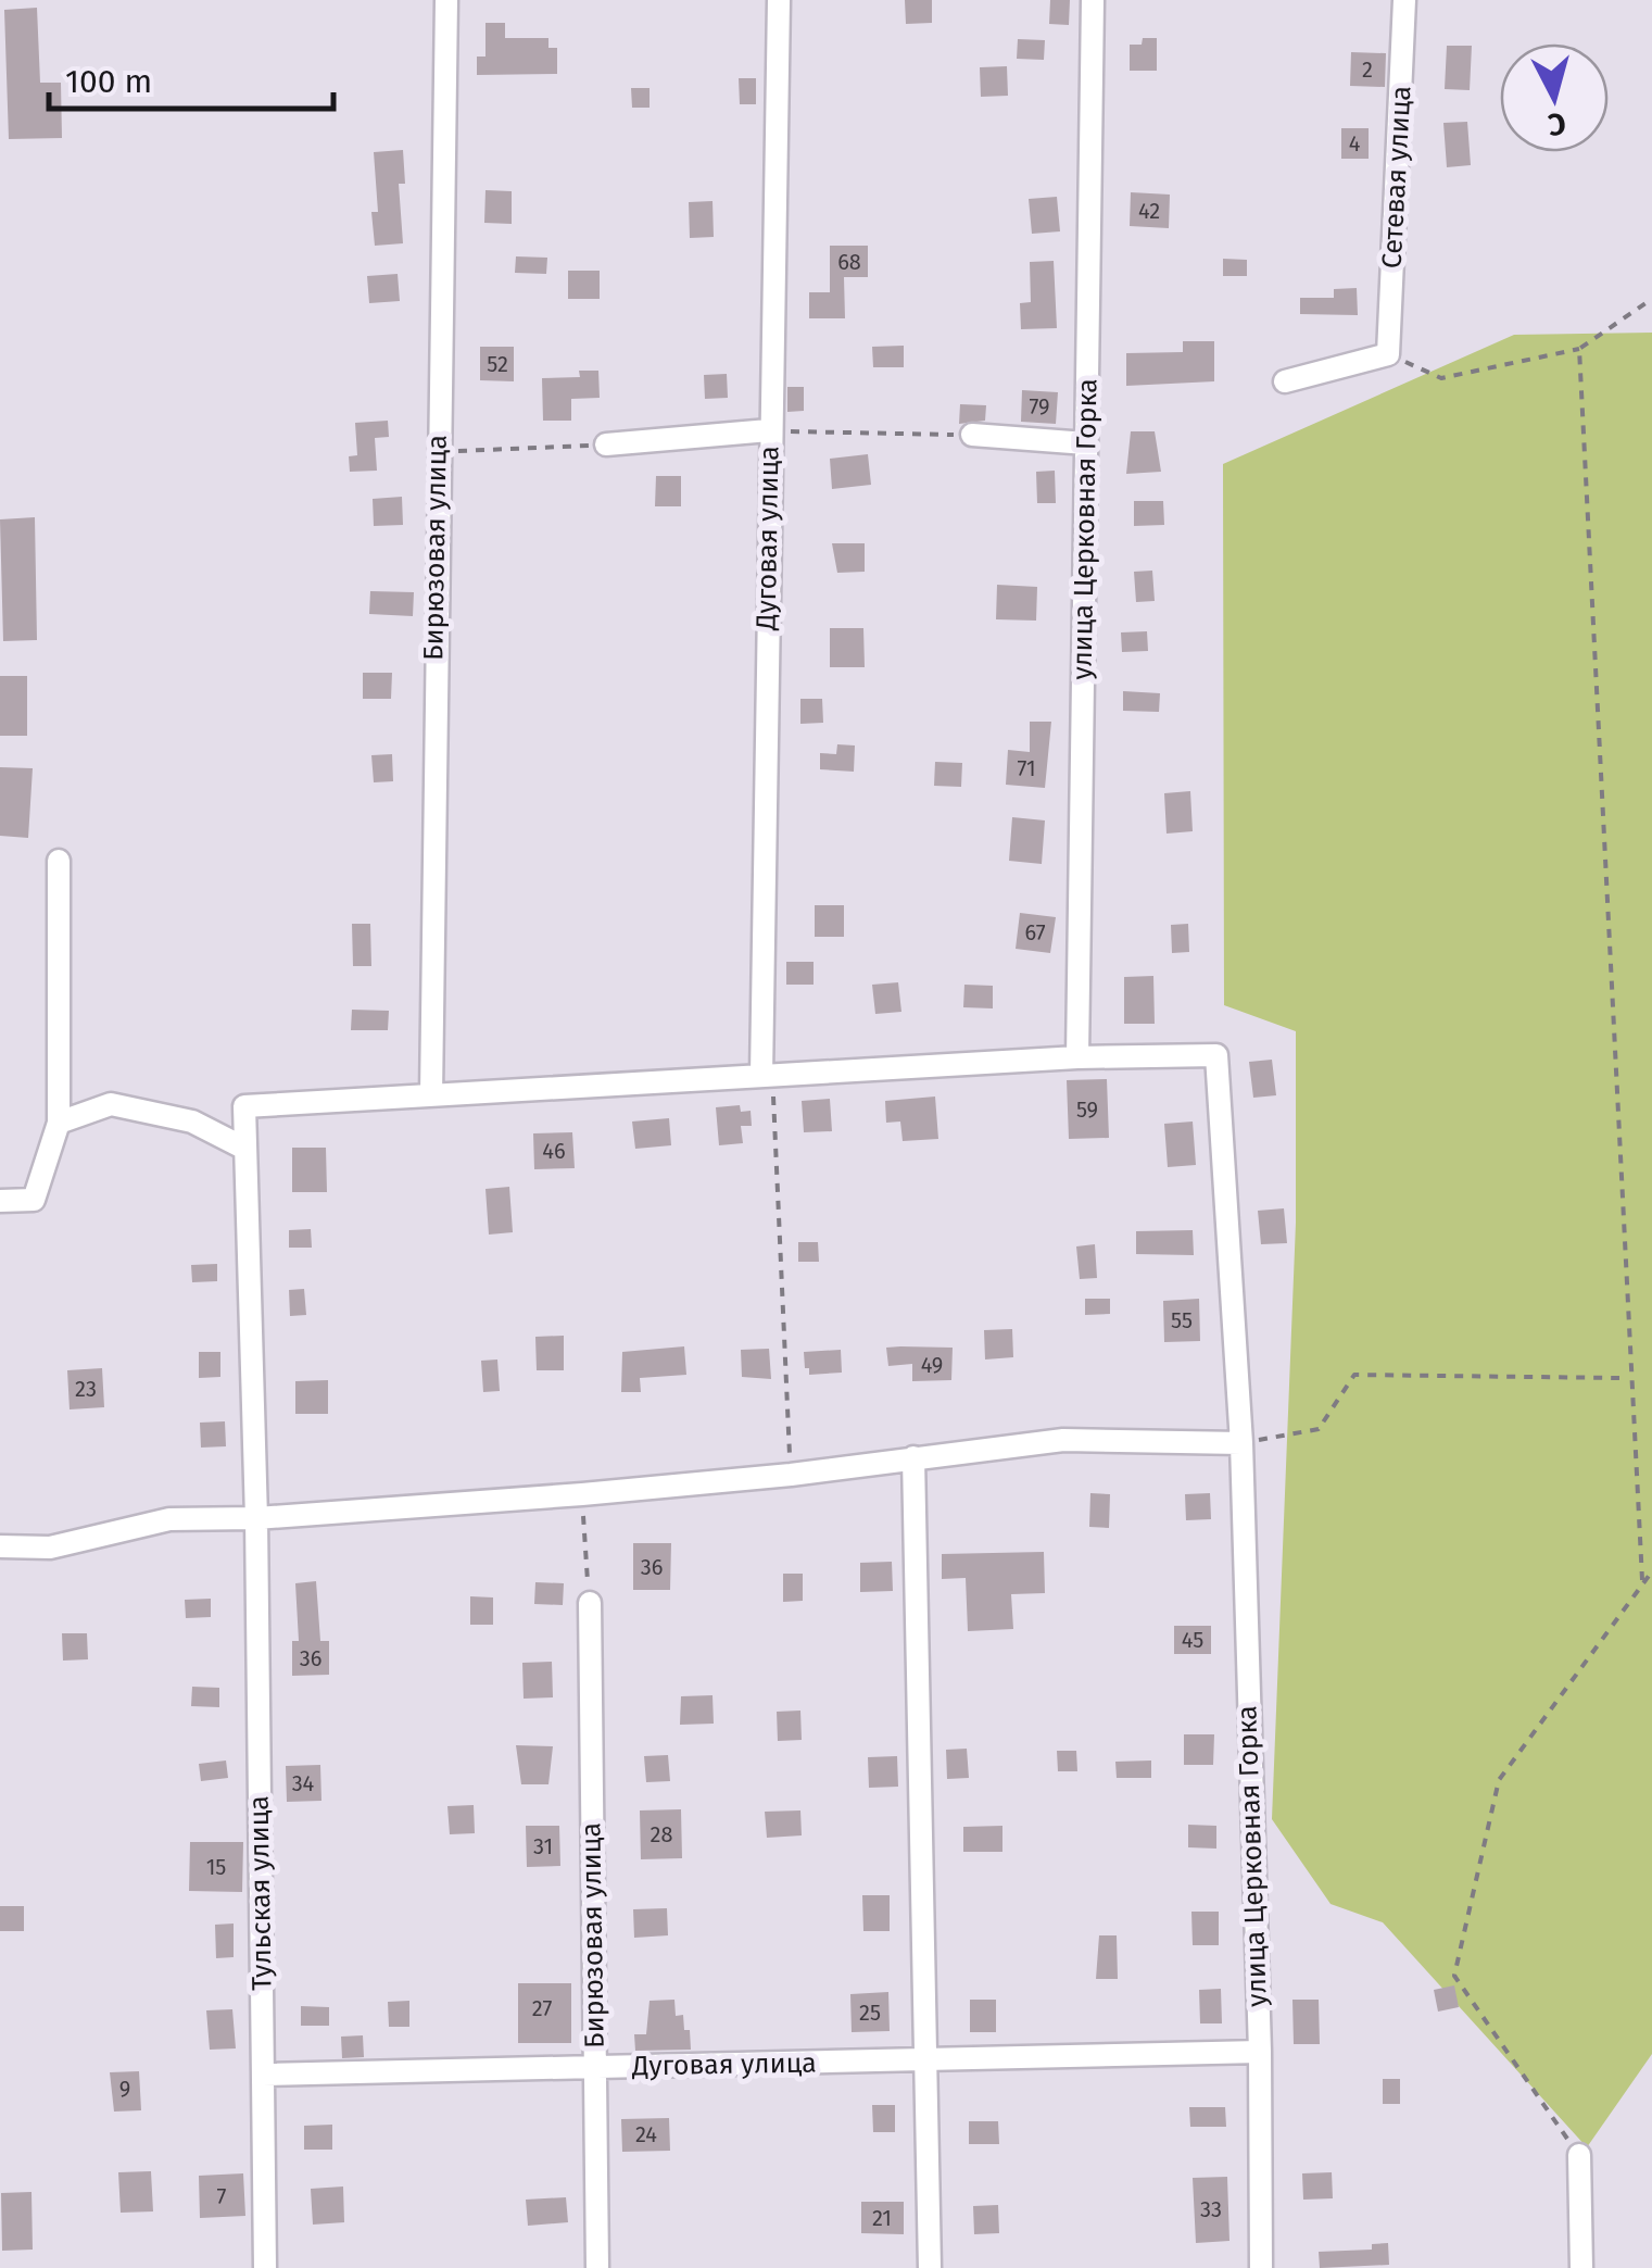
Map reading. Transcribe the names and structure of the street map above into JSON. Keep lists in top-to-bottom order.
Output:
{
  "streets": {
    "street": [
      "Сетевая улица",
      "улица Церковная Горка",
      "Дуговая улица",
      "Бирюзовая улица",
      "Тульская улица"
    ]
  },
  "crossings": [
    ["улица Церковная Горка", "Дуговая улица"],
    ["Дуговая улица", "Бирюзовая улица"],
    ["Дуговая улица", "Тульская улица"]
  ],
  "house_numbers": [
    "2",
    "4",
    "42",
    "68",
    "52",
    "79",
    "71",
    "67",
    "59",
    "46",
    "55",
    "49",
    "23",
    "36",
    "45",
    "36",
    "34",
    "28",
    "31",
    "15",
    "27",
    "25",
    "9",
    "24",
    "7",
    "33",
    "21"
  ],
  "scale_bar": "100 m",
  "north": "bottom"
}
